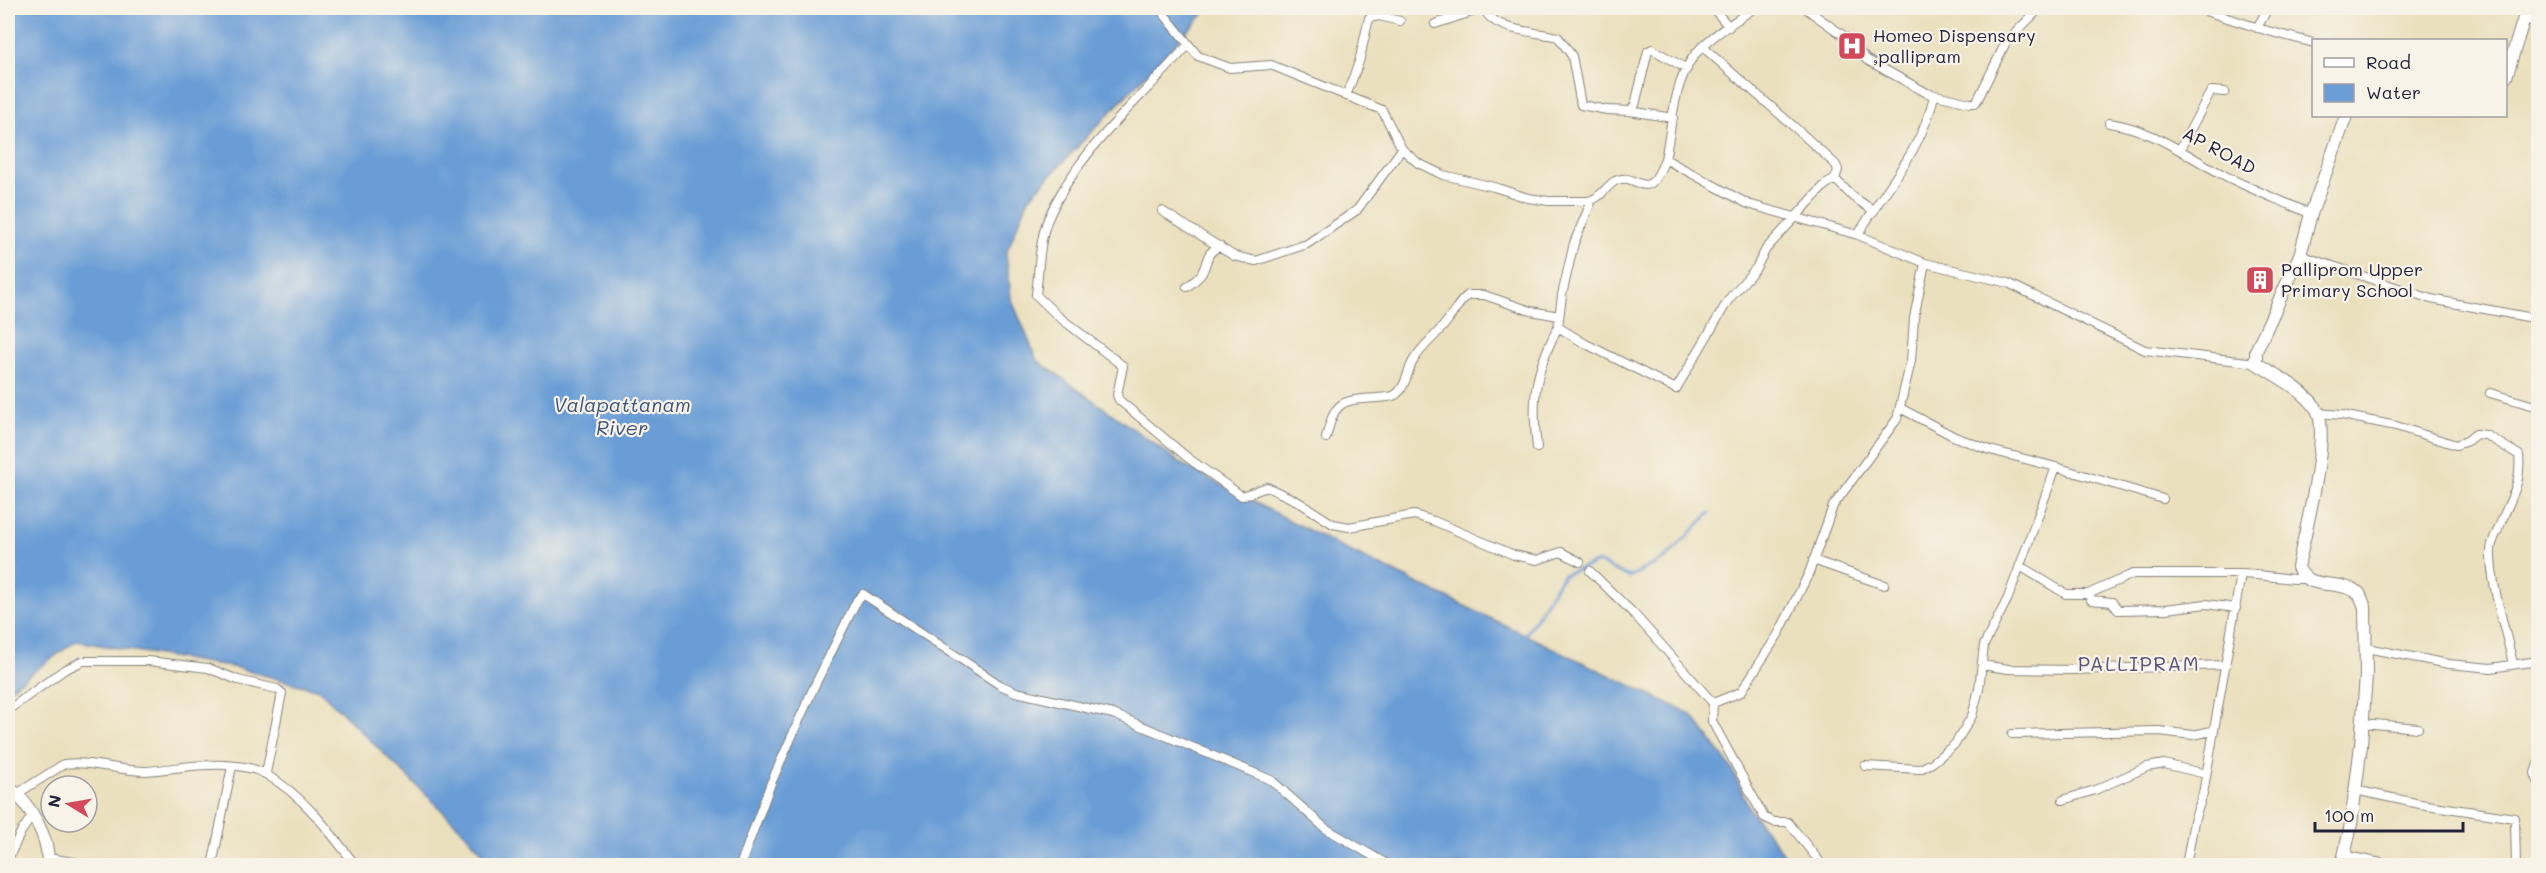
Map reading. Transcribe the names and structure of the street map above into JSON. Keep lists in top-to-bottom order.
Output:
{
  "streets": {
    "street": ["AP ROAD"]
  },
  "districts": ["PALLIPRAM"],
  "water": ["Valapattanam River"],
  "places": {
    "hospital": ["Homeo Dispensary ,pallipram"],
    "building": ["Palliprom Upper Primary School"]
  },
  "legend": ["Road", "Water"],
  "scale_bar": "100 m",
  "north": "left"
}
